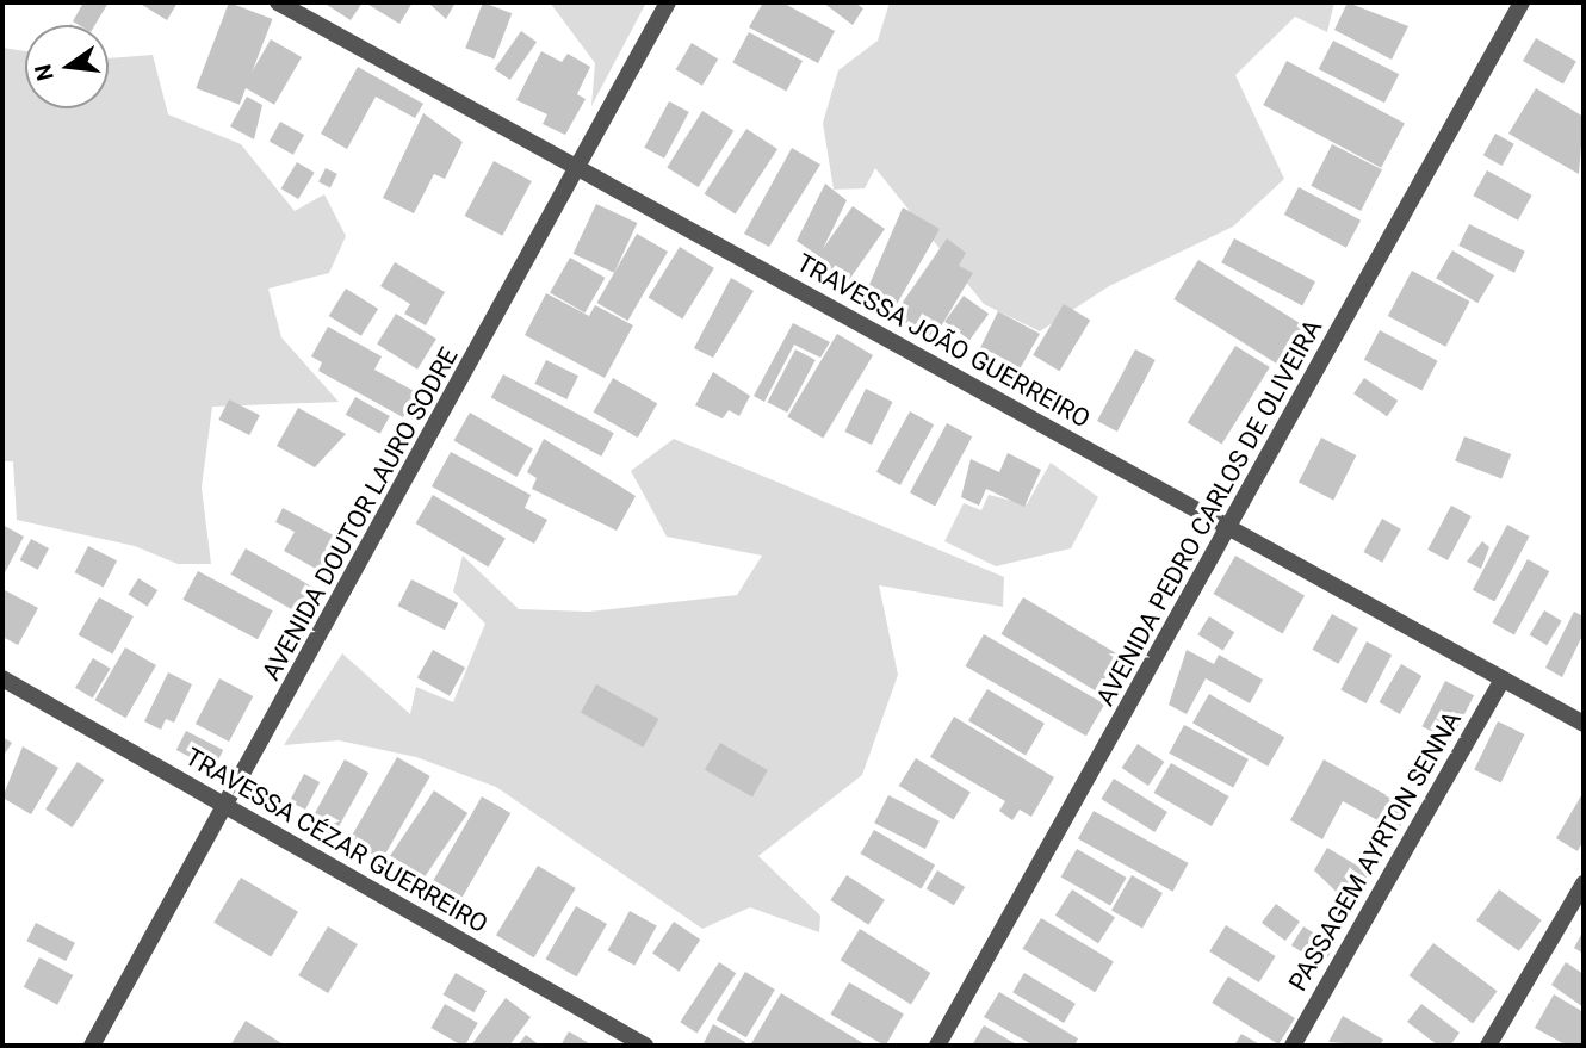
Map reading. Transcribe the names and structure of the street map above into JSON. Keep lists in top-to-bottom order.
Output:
{
  "streets": {
    "street": [
      "TRAVESSA JOÃO GUERREIRO",
      "AVENIDA PEDRO CARLOS DE OLIVEIRA",
      "AVENIDA DOUTOR LAURO SODRE",
      "TRAVESSA CÉZAR GUERREIRO",
      "PASSAGEM AYRTON SENNA"
    ]
  },
  "crossings": [
    ["TRAVESSA JOÃO GUERREIRO", "AVENIDA PEDRO CARLOS DE OLIVEIRA"],
    ["TRAVESSA JOÃO GUERREIRO", "AVENIDA DOUTOR LAURO SODRE"],
    ["TRAVESSA JOÃO GUERREIRO", "PASSAGEM AYRTON SENNA"],
    ["AVENIDA DOUTOR LAURO SODRE", "TRAVESSA CÉZAR GUERREIRO"]
  ],
  "north": "left"
}
